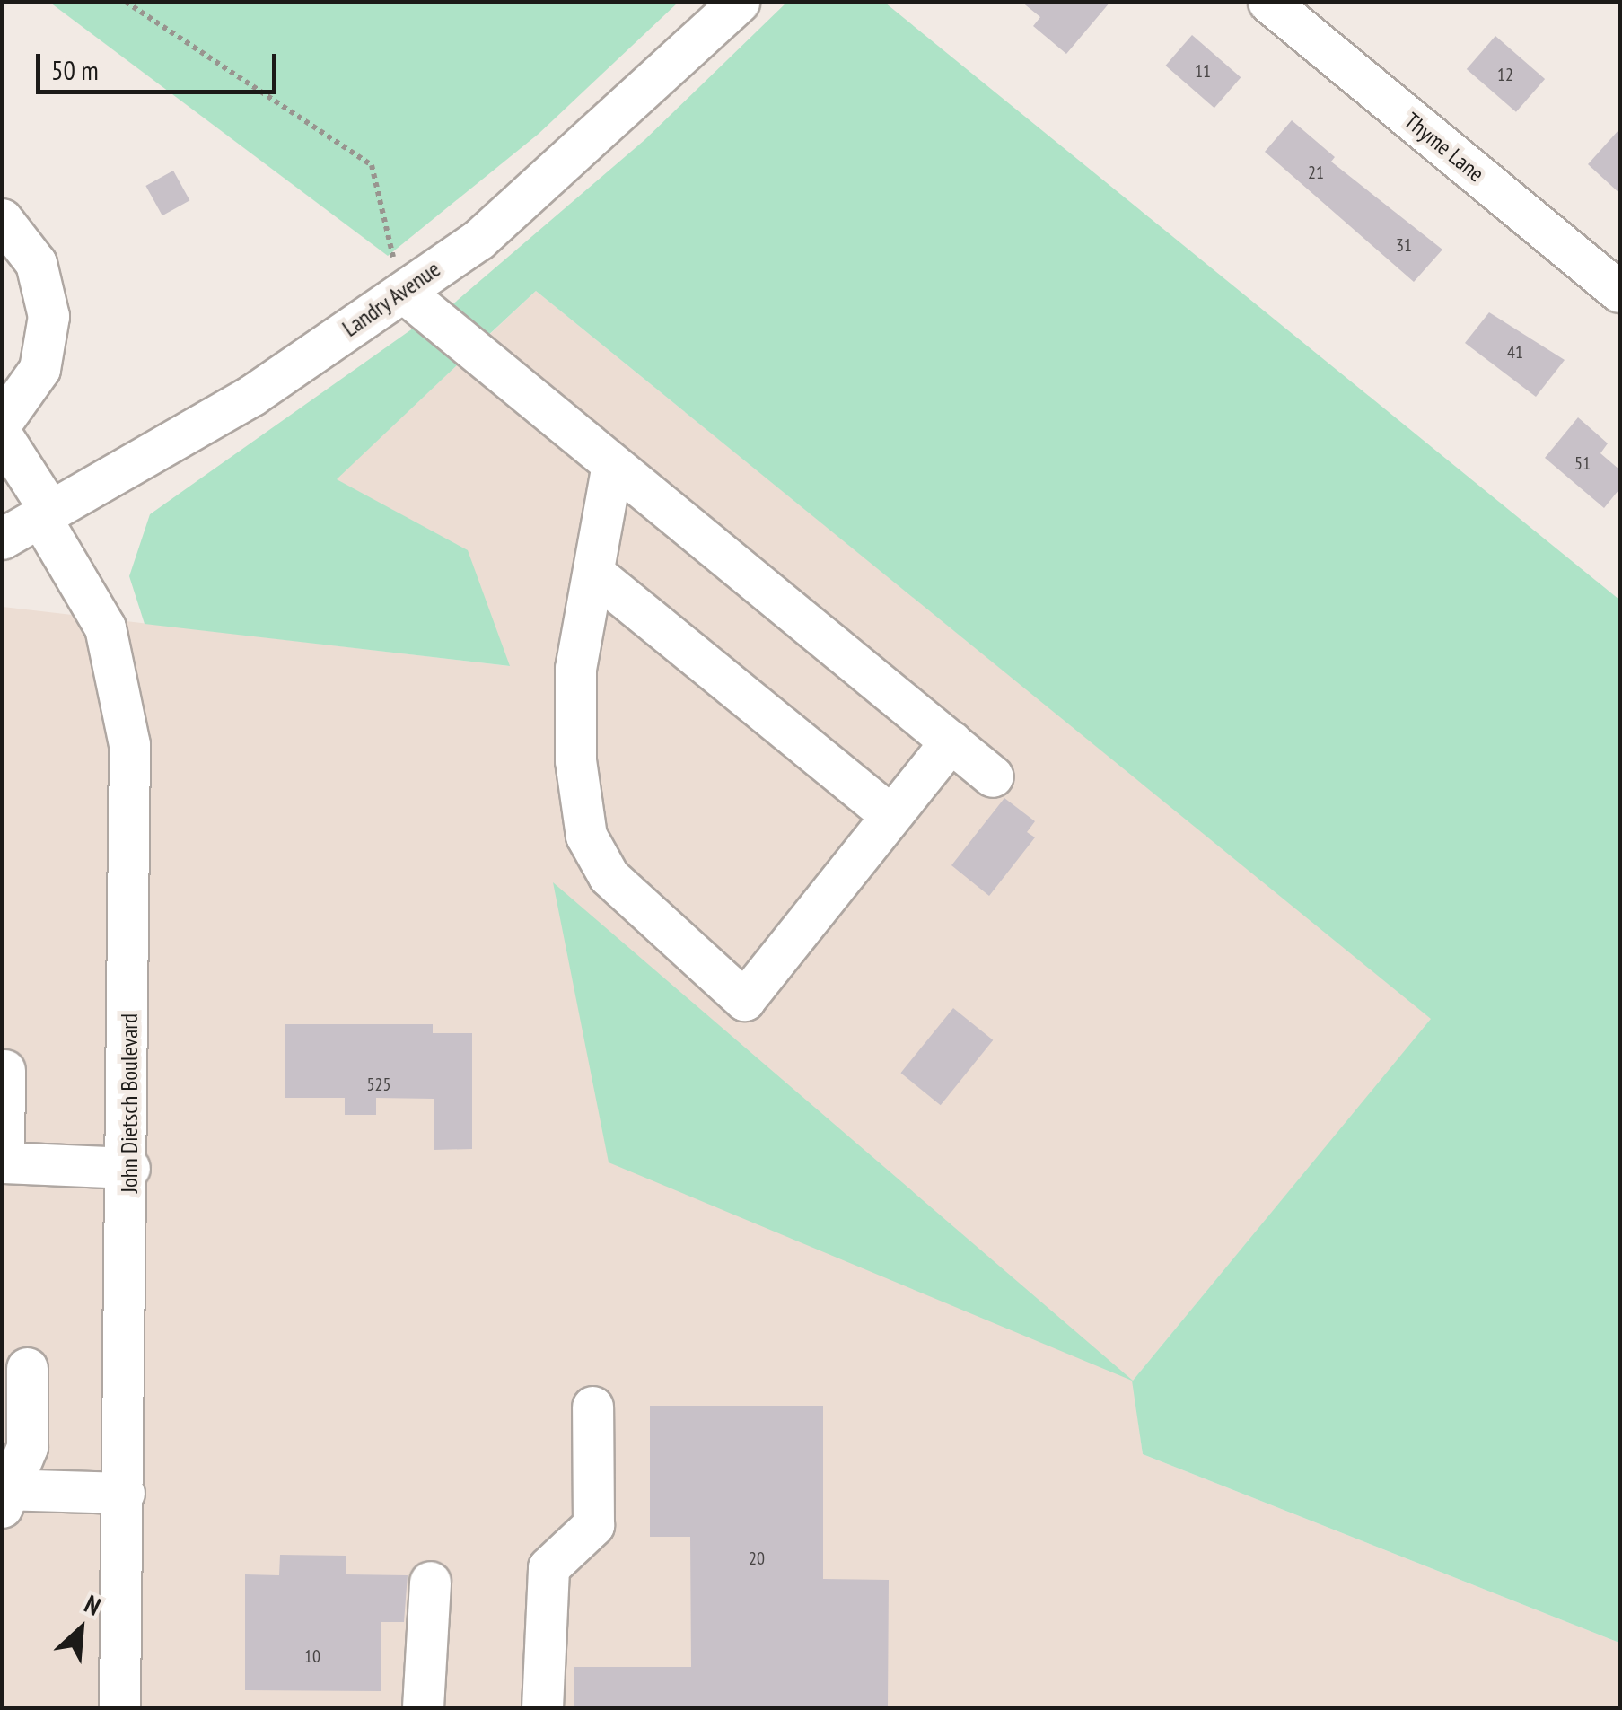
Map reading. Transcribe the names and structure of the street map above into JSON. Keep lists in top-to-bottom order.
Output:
{
  "streets": {
    "street": ["Thyme Lane", "Landry Avenue", "John Dietsch Boulevard"]
  },
  "crossings": [
    ["Landry Avenue", "John Dietsch Boulevard"]
  ],
  "house_numbers": [
    "11",
    "12",
    "21",
    "31",
    "41",
    "51",
    "525",
    "20",
    "10"
  ],
  "scale_bar": "50 m",
  "north": "top right"
}
